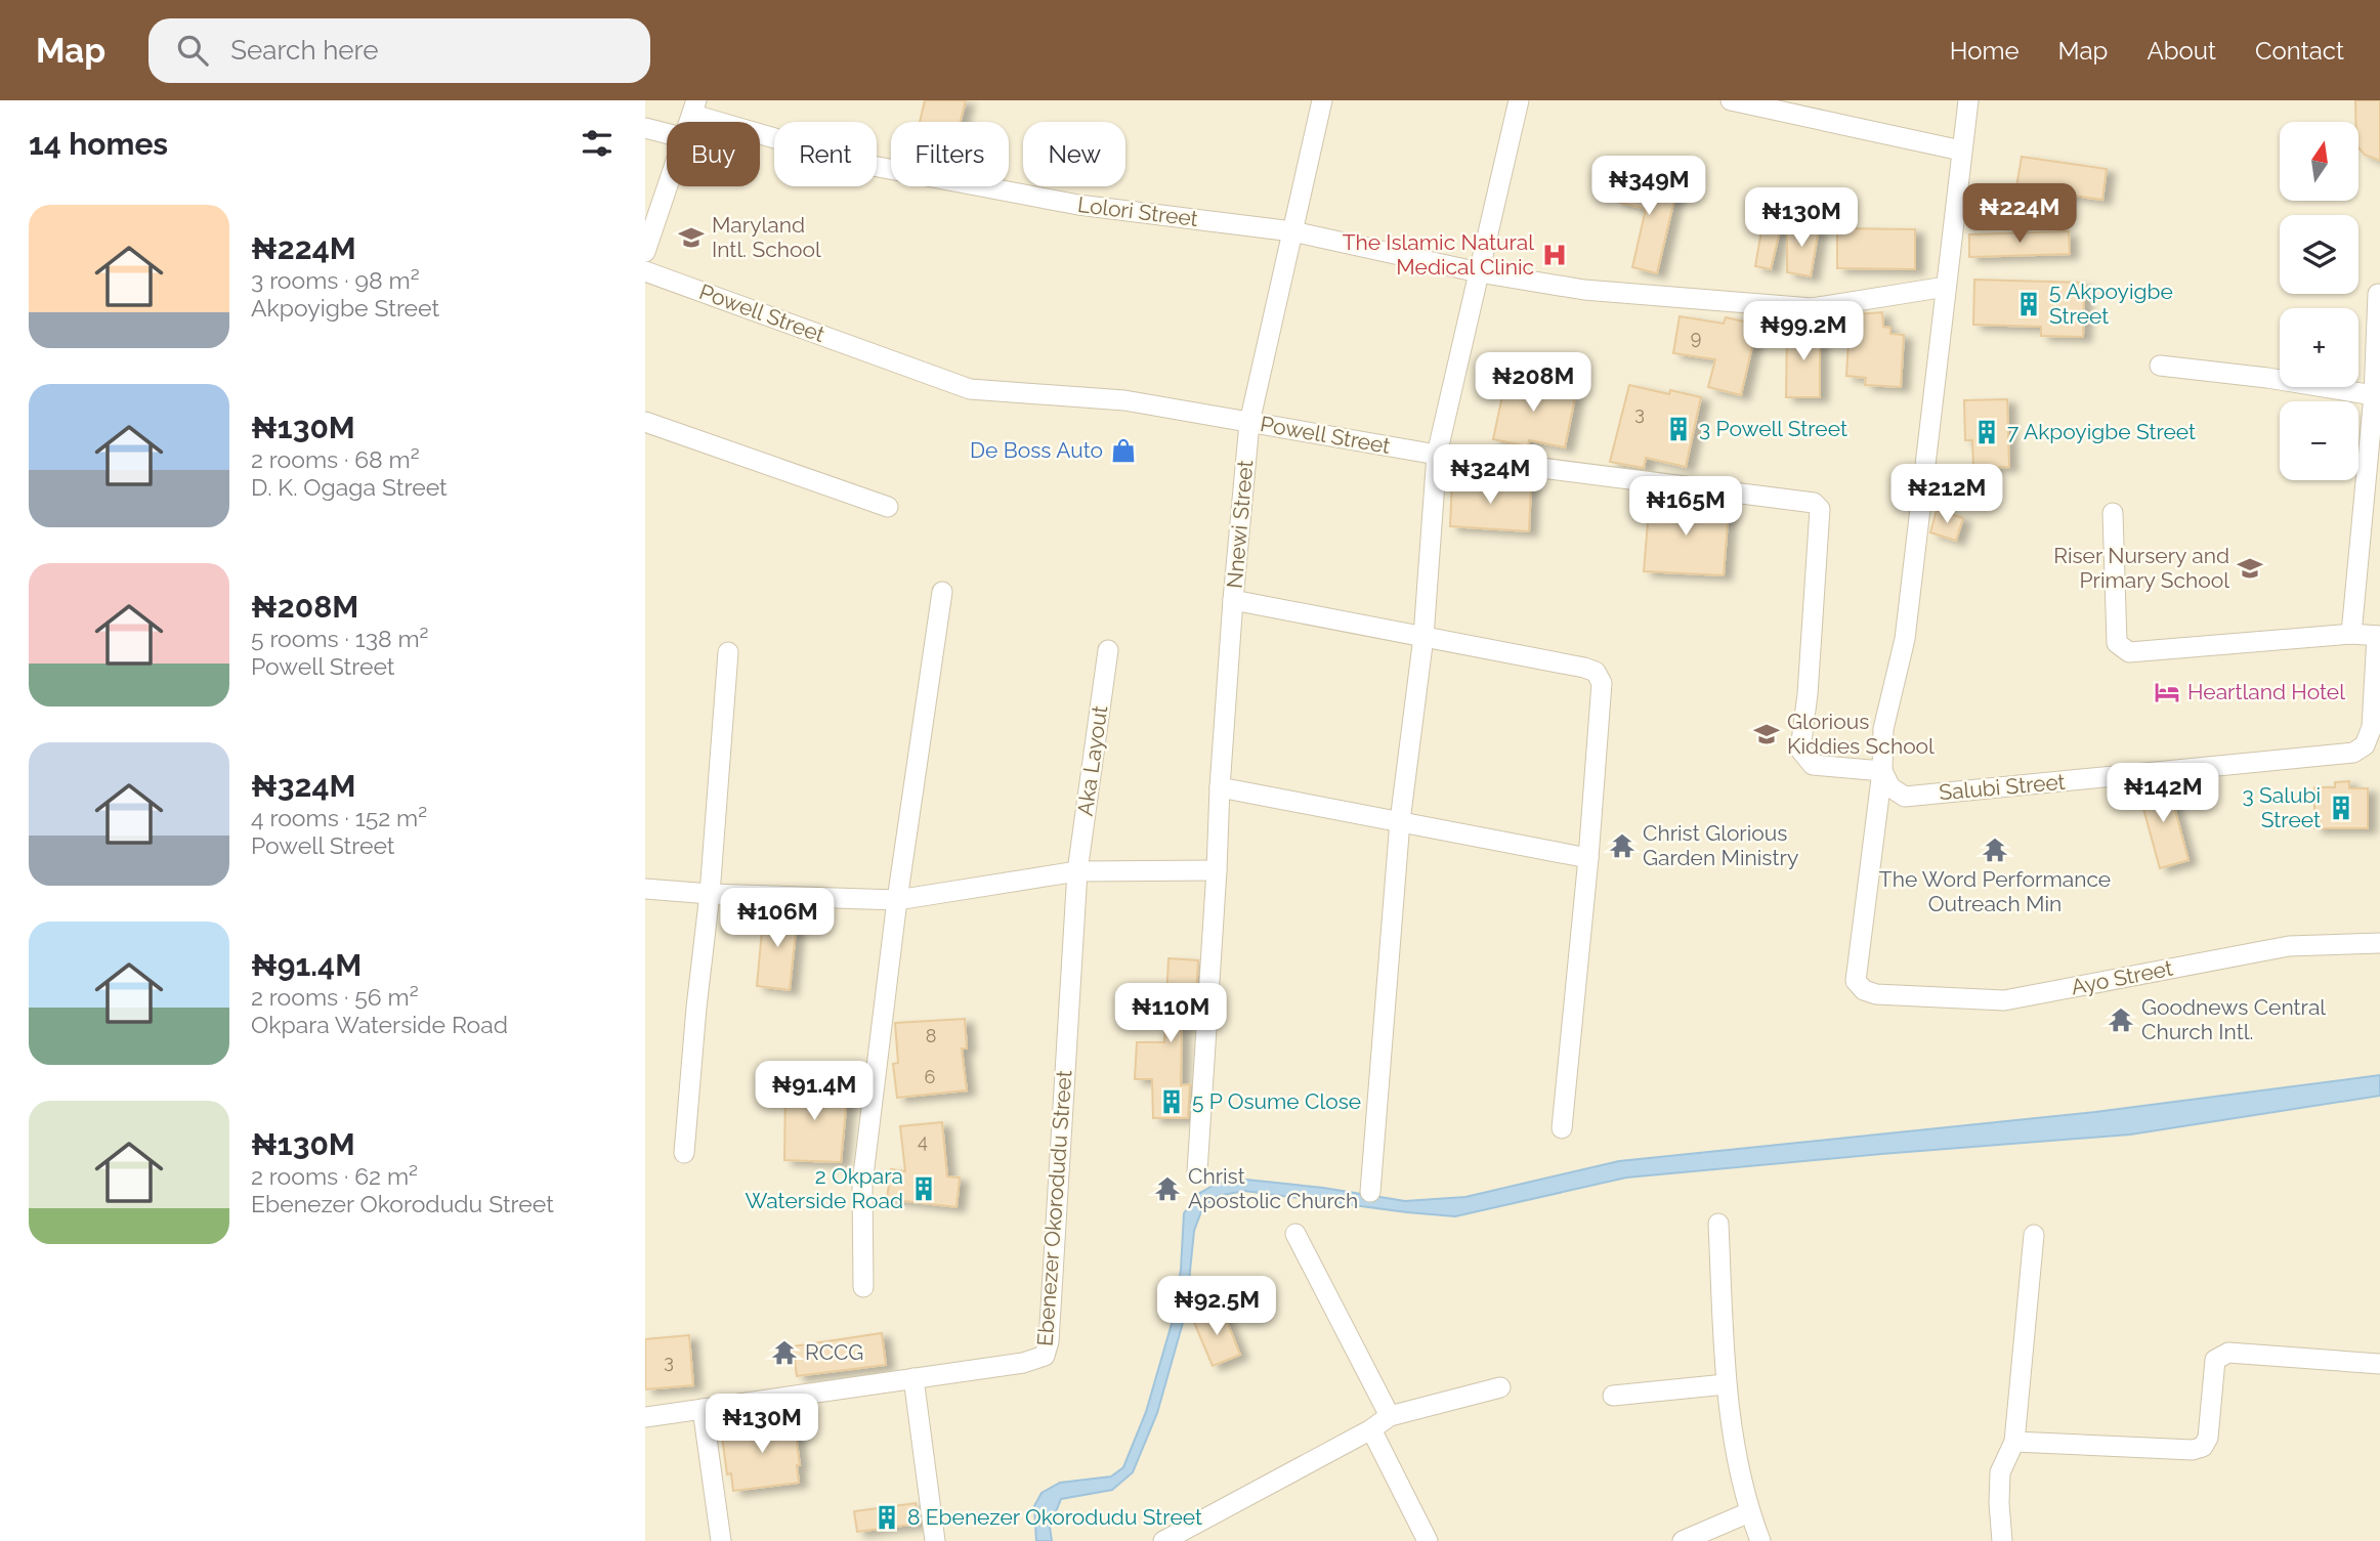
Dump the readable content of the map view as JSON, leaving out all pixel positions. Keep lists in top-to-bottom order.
{
  "streets": {
    "street": [
      "Lolori Street",
      "Powell Street",
      "Nnewi Street",
      "Aka Layout",
      "Salubi Street",
      "Ayo Street",
      "Ebenezer Okorodudu Street"
    ]
  },
  "crossings": [
    ["Lolori Street", "Nnewi Street"],
    ["Powell Street", "Nnewi Street"],
    ["Powell Street", "Salubi Street"],
    ["Powell Street", "Ayo Street"],
    ["Aka Layout", "Ebenezer Okorodudu Street"],
    ["Salubi Street", "Ayo Street"]
  ],
  "places": {
    "school or university": ["Maryland Intl. School", "Riser Nursery and Primary School", "Glorious Kiddies School"],
    "hospital": ["The Islamic Natural Medical Clinic"],
    "building": [
      "5 Akpoyigbe Street",
      "3 Powell Street",
      "7 Akpoyigbe Street",
      "3 Salubi Street",
      "5 P Osume Close",
      "2 Okpara Waterside Road",
      "8 Ebenezer Okorodudu Street"
    ],
    "shop": ["De Boss Auto"],
    "hotel": ["Heartland Hotel"],
    "temple": [
      "Christ Glorious Garden Ministry",
      "The Word Performance Outreach Min",
      "Goodnews Central Church Intl.",
      "Christ Apostolic Church",
      "RCCG"
    ]
  },
  "house_numbers": [
    "9",
    "3",
    "8",
    "6",
    "4",
    "3"
  ],
  "north": "top",
  "page": {
    "header": "Map",
    "search": "Search here",
    "nav": [
      "Home",
      "Map",
      "About",
      "Contact"
    ],
    "heading": "14 homes",
    "map_buttons": ["+", "−"],
    "chip": [
      "Buy",
      "Rent",
      "Filters",
      "New"
    ],
    "price": [
      "₦349M",
      "₦224M",
      "₦130M",
      "₦99.2M",
      "₦208M",
      "₦324M",
      "₦212M",
      "₦165M",
      "₦142M",
      "₦106M",
      "₦110M",
      "₦91.4M",
      "₦92.5M",
      "₦130M"
    ],
    "list": [
      {
        "name": "₦224M",
        "note": "3 rooms · 98 m² · Akpoyigbe Street"
      },
      {
        "name": "₦130M",
        "note": "2 rooms · 68 m² · D. K. Ogaga Street"
      },
      {
        "name": "₦208M",
        "note": "5 rooms · 138 m² · Powell Street"
      },
      {
        "name": "₦324M",
        "note": "4 rooms · 152 m² · Powell Street"
      },
      {
        "name": "₦91.4M",
        "note": "2 rooms · 56 m² · Okpara Waterside Road"
      },
      {
        "name": "₦130M",
        "note": "2 rooms · 62 m² · Ebenezer Okorodudu Street"
      }
    ]
  }
}
